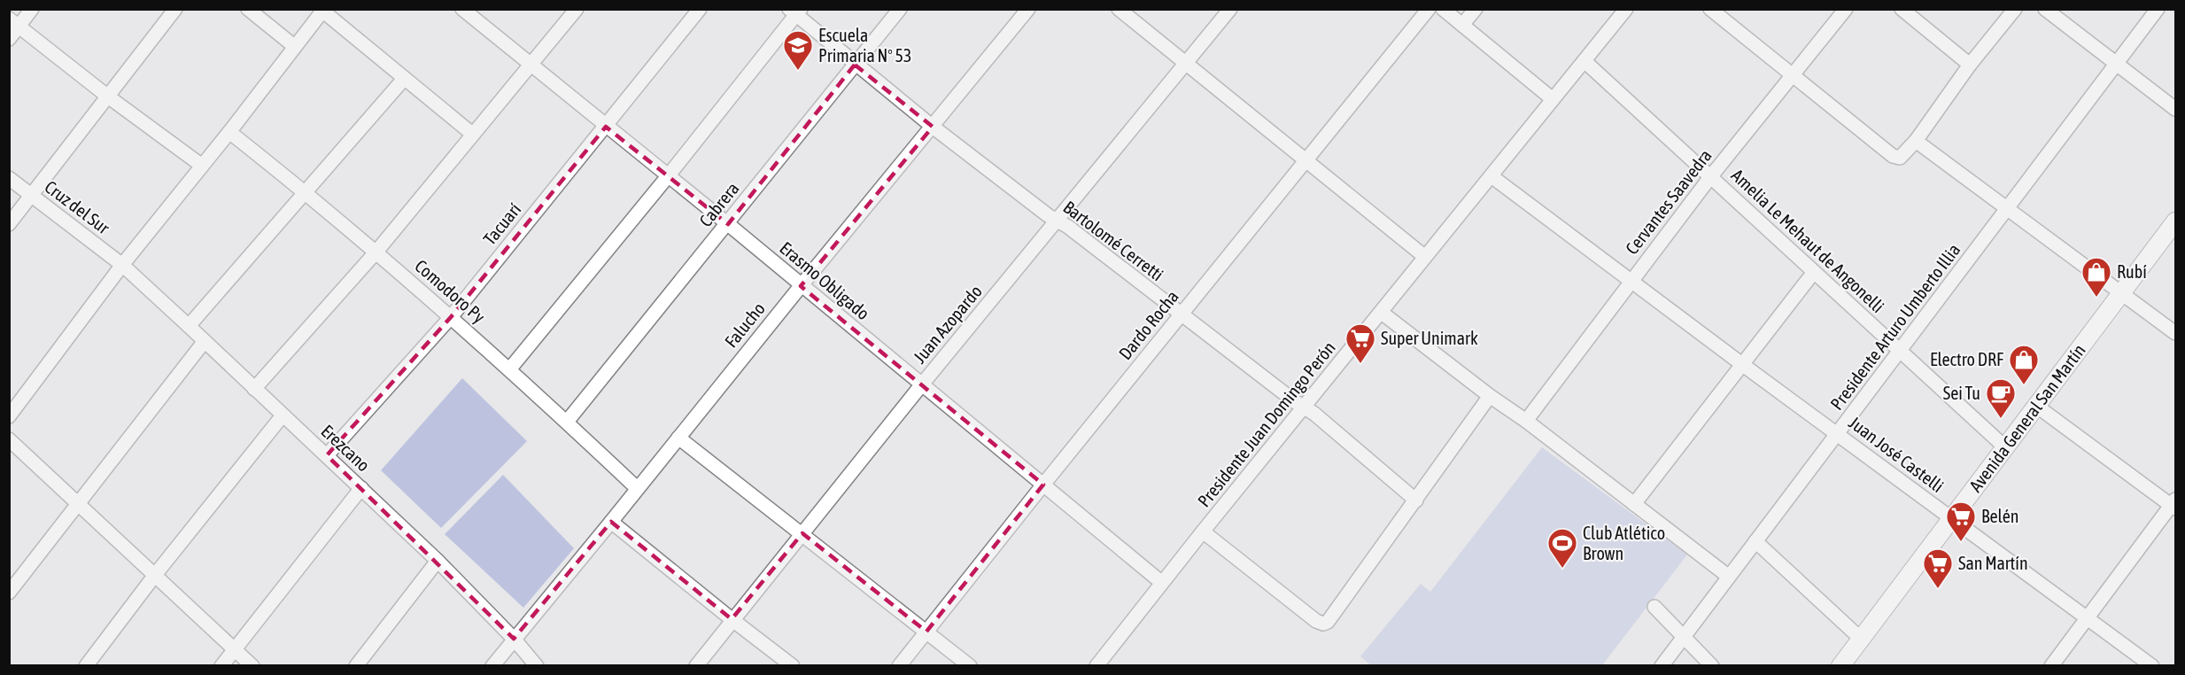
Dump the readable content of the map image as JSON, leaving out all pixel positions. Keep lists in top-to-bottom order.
{
  "streets": {
    "main road": ["Avenida General San Martín"],
    "street": [
      "Cervantes Saavedra",
      "Cabrera",
      "Cruz del Sur",
      "Tacuarí",
      "Bartolomé Cerretti",
      "Amelia Le Mehaut de Angonelli",
      "Erasmo Obligado",
      "Comodoro Py",
      "Juan Azopardo",
      "Falucho",
      "Dardo Rocha",
      "Presidente Arturo Umberto Illia",
      "Presidente Juan Domingo Perón",
      "Erezcano",
      "Juan José Castelli"
    ]
  },
  "crossings": [
    ["Cervantes Saavedra", "Amelia Le Mehaut de Angonelli"],
    ["Cervantes Saavedra", "Juan José Castelli"],
    ["Cabrera", "Bartolomé Cerretti"],
    ["Cabrera", "Erasmo Obligado"],
    ["Cabrera", "Comodoro Py"],
    ["Cruz del Sur", "Erezcano"],
    ["Tacuarí", "Erasmo Obligado"],
    ["Tacuarí", "Comodoro Py"],
    ["Tacuarí", "Erezcano"],
    ["Bartolomé Cerretti", "Juan Azopardo"],
    ["Bartolomé Cerretti", "Falucho"],
    ["Bartolomé Cerretti", "Dardo Rocha"],
    ["Bartolomé Cerretti", "Presidente Juan Domingo Perón"],
    ["Amelia Le Mehaut de Angonelli", "Presidente Arturo Umberto Illia"],
    ["Amelia Le Mehaut de Angonelli", "Avenida General San Martín"],
    ["Amelia Le Mehaut de Angonelli", "Presidente Juan Domingo Perón"],
    ["Erasmo Obligado", "Juan Azopardo"],
    ["Erasmo Obligado", "Falucho"],
    ["Erasmo Obligado", "Dardo Rocha"],
    ["Erasmo Obligado", "Presidente Juan Domingo Perón"],
    ["Comodoro Py", "Falucho"],
    ["Falucho", "Erezcano"],
    ["Presidente Arturo Umberto Illia", "Juan José Castelli"],
    ["Avenida General San Martín", "Juan José Castelli"],
    ["Presidente Juan Domingo Perón", "Juan José Castelli"]
  ],
  "places": {
    "school or university": ["Escuela Primaria Nº 53"],
    "shop": ["Rubí", "Electro DRF"],
    "supermarket": ["Super Unimark", "Belén", "San Martín"],
    "cafe": ["Sei Tu"],
    "sports": ["Club Atlético Brown"]
  }
}
